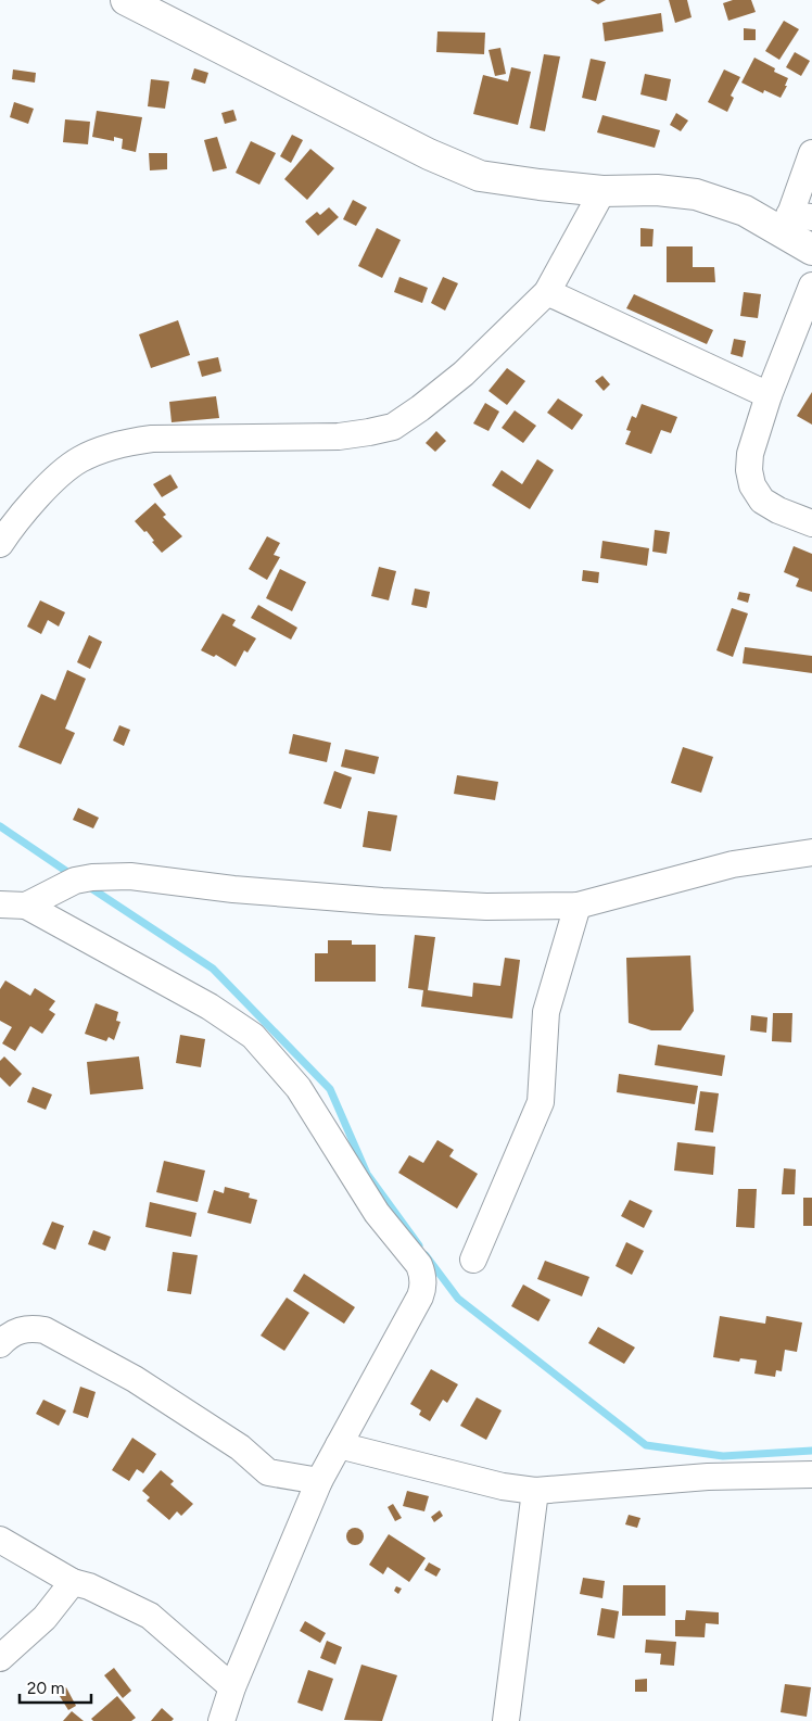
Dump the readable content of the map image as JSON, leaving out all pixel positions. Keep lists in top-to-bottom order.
{
  "scale_bar": "20 m"
}
